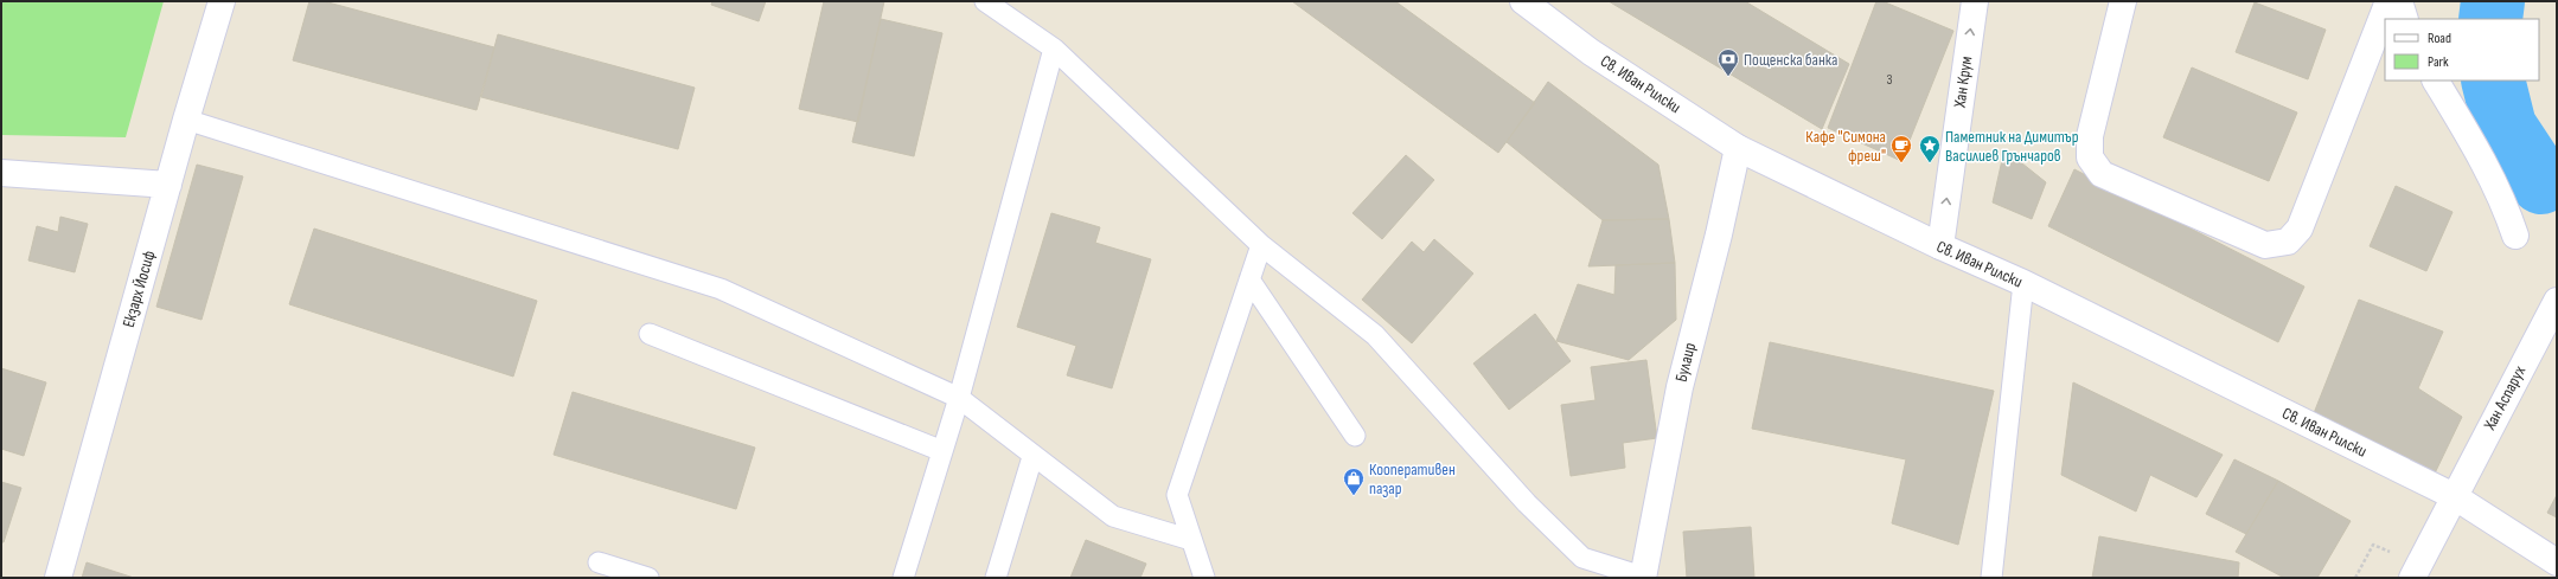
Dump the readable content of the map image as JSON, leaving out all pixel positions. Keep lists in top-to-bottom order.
{
  "streets": {
    "street": [
      "Хан Крум",
      "Св. Иван Рилски",
      "Екзарх Йосиф",
      "Булаир",
      "Хан Аспарух"
    ]
  },
  "crossings": [
    ["Хан Крум", "Св. Иван Рилски"],
    ["Св. Иван Рилски", "Булаир"],
    ["Св. Иван Рилски", "Хан Аспарух"]
  ],
  "one_way": ["Хан Крум"],
  "places": {
    "bank": ["Пощенска банка"],
    "cafe": ["Кафе \"Симона фреш\""],
    "place": ["Паметник на Димитър Василиев Грънчаров"],
    "shop": ["Кооперативен пазар"]
  },
  "house_numbers": ["3"],
  "legend": ["Road", "Park"]
}
